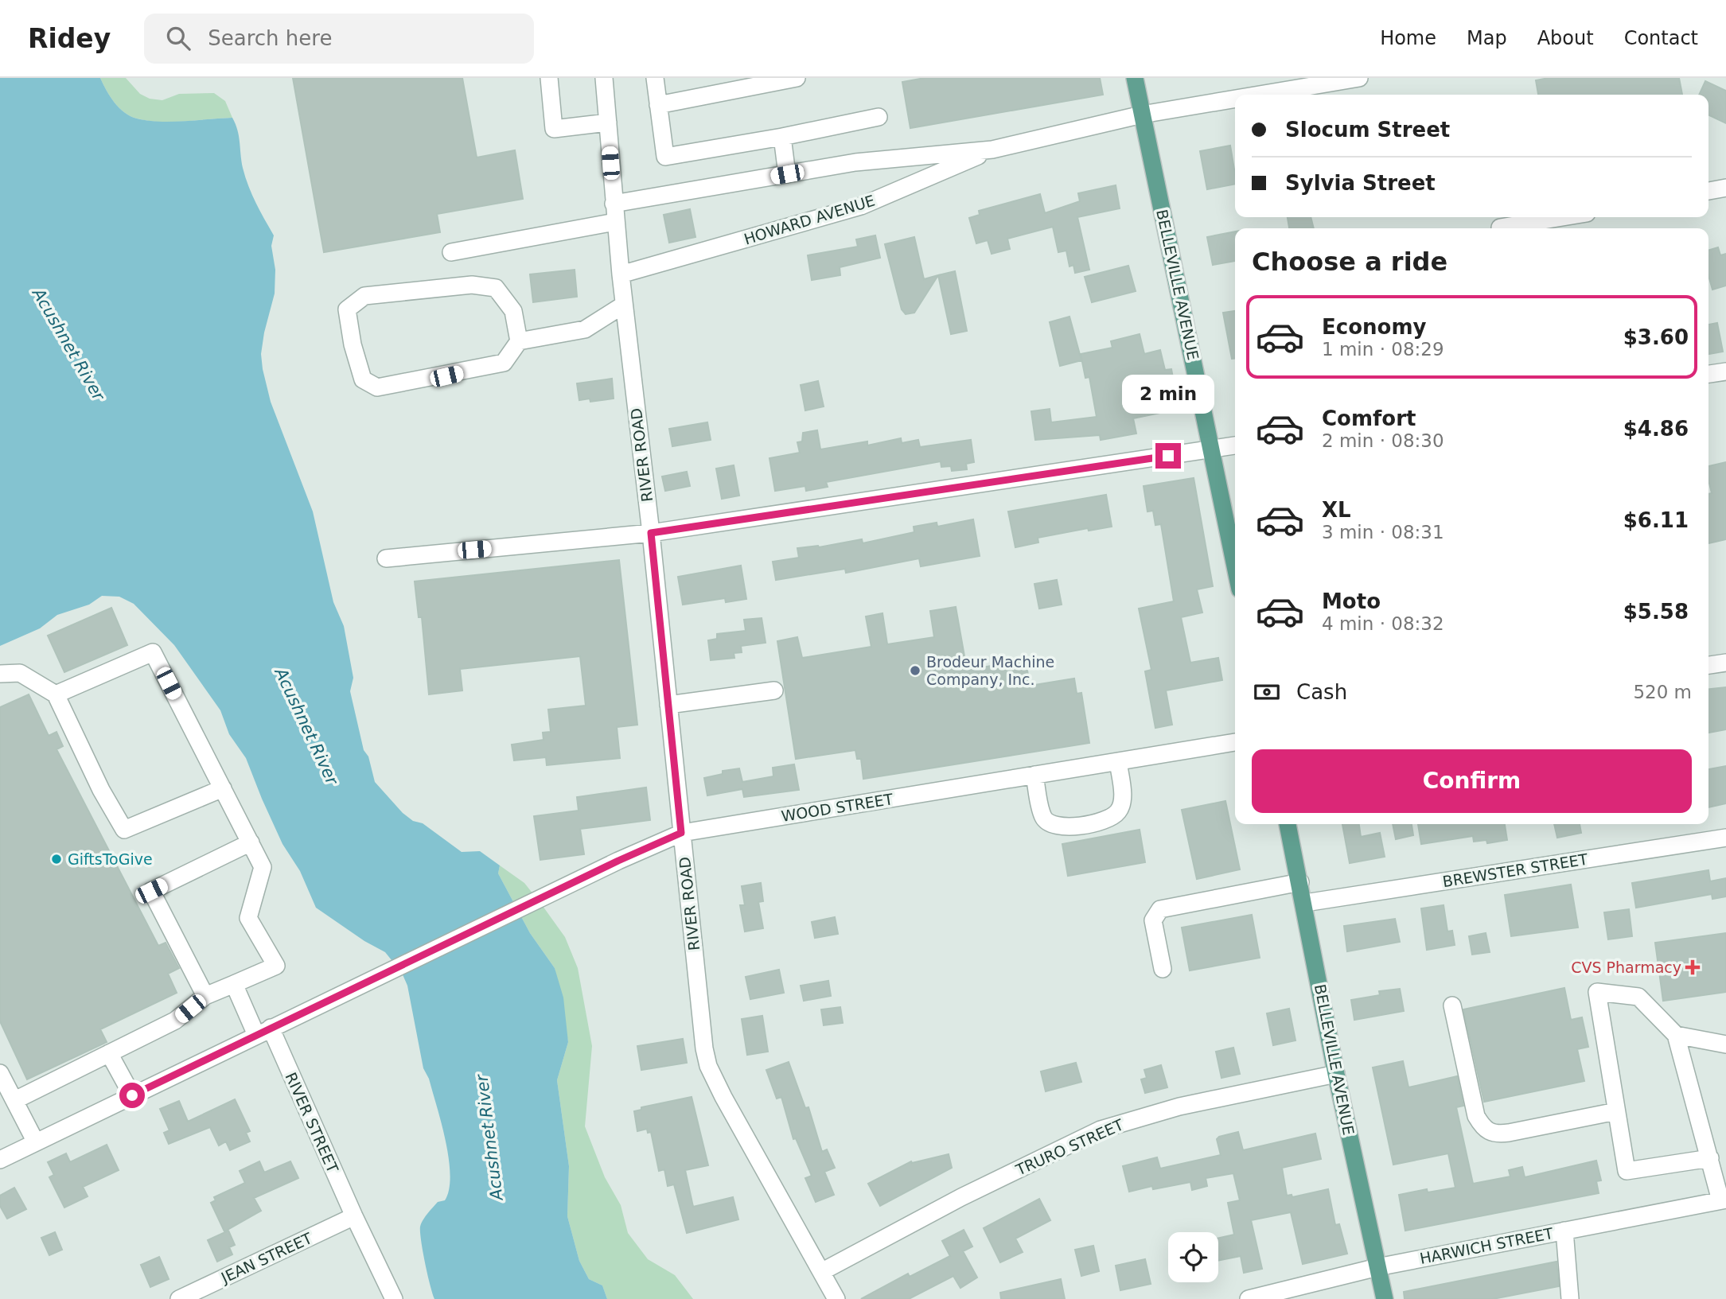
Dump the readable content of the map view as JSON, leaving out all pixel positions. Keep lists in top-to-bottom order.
{
  "streets": {
    "main road": ["BELLEVILLE AVENUE"],
    "street": [
      "HOWARD AVENUE",
      "RIVER ROAD",
      "WOOD STREET",
      "BREWSTER STREET",
      "RIVER STREET",
      "TRURO STREET",
      "HARWICH STREET",
      "JEAN STREET"
    ]
  },
  "crossings": [
    ["HOWARD AVENUE", "BELLEVILLE AVENUE"],
    ["HOWARD AVENUE", "RIVER ROAD"],
    ["BELLEVILLE AVENUE", "BREWSTER STREET"],
    ["BELLEVILLE AVENUE", "TRURO STREET"],
    ["BELLEVILLE AVENUE", "HARWICH STREET"],
    ["RIVER ROAD", "WOOD STREET"],
    ["RIVER ROAD", "TRURO STREET"],
    ["WOOD STREET", "RIVER STREET"],
    ["RIVER STREET", "JEAN STREET"]
  ],
  "water": ["Acushnet River"],
  "places": {
    "other": ["Brodeur Machine Company, Inc.", "GiftsToGive"],
    "health": ["CVS Pharmacy"]
  },
  "page": {
    "header": "Ridey",
    "search": "Search here",
    "nav": [
      "Home",
      "Map",
      "About",
      "Contact"
    ],
    "banner": ["Slocum Street", "Sylvia Street"],
    "heading": "Choose a ride",
    "list": [
      {
        "name": "Economy",
        "note": "1 min · 08:29",
        "value": "$3.60"
      },
      {
        "name": "Comfort",
        "note": "2 min · 08:30",
        "value": "$4.86"
      },
      {
        "name": "XL",
        "note": "3 min · 08:31",
        "value": "$6.11"
      },
      {
        "name": "Moto",
        "note": "4 min · 08:32",
        "value": "$5.58"
      }
    ],
    "bubble": "2 min",
    "pay": ["Cash", "520 m"],
    "buttons": "Confirm"
  }
}
